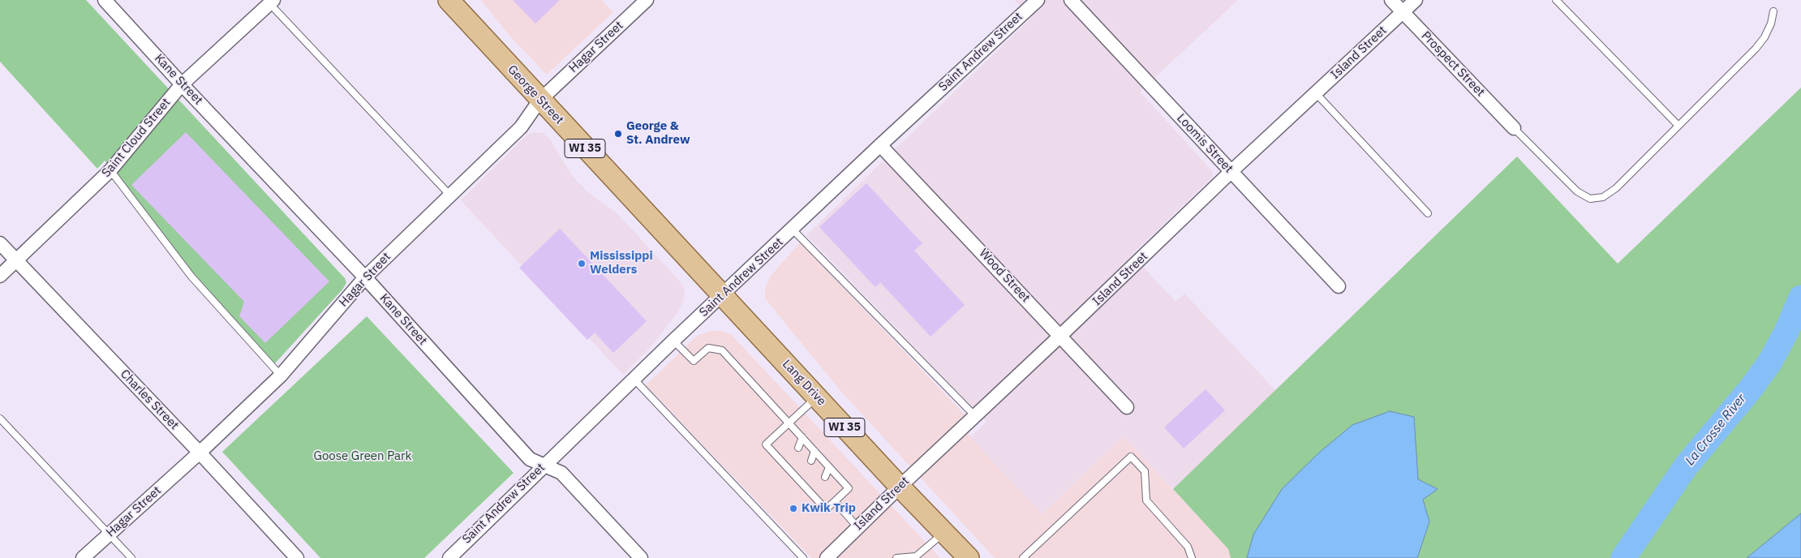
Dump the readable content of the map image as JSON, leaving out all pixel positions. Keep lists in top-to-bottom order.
{
  "streets": {
    "main road": ["George Street", "WI 35", "Lang Drive"],
    "street": [
      "Hagar Street",
      "Saint Andrew Street",
      "Island Street",
      "Prospect Street",
      "Kane Street",
      "Saint Cloud Street",
      "Loomis Street",
      "Wood Street",
      "Charles Street"
    ]
  },
  "crossings": [
    ["Hagar Street", "Kane Street"],
    ["Hagar Street", "George Street"],
    ["Hagar Street", "Charles Street"],
    ["Saint Andrew Street", "Kane Street"],
    ["Saint Andrew Street", "George Street"],
    ["Saint Andrew Street", "Wood Street"],
    ["Saint Andrew Street", "Lang Drive"],
    ["Island Street", "Prospect Street"],
    ["Island Street", "Loomis Street"],
    ["Island Street", "Wood Street"],
    ["Island Street", "Lang Drive"],
    ["Kane Street", "Saint Cloud Street"],
    ["George Street", "Lang Drive"],
    ["Saint Cloud Street", "Charles Street"]
  ],
  "water": ["La Crosse River"],
  "parks": ["Goose Green Park"],
  "places": ["George & St. Andrew", "Mississippi Welders", "Kwik Trip"]
}
